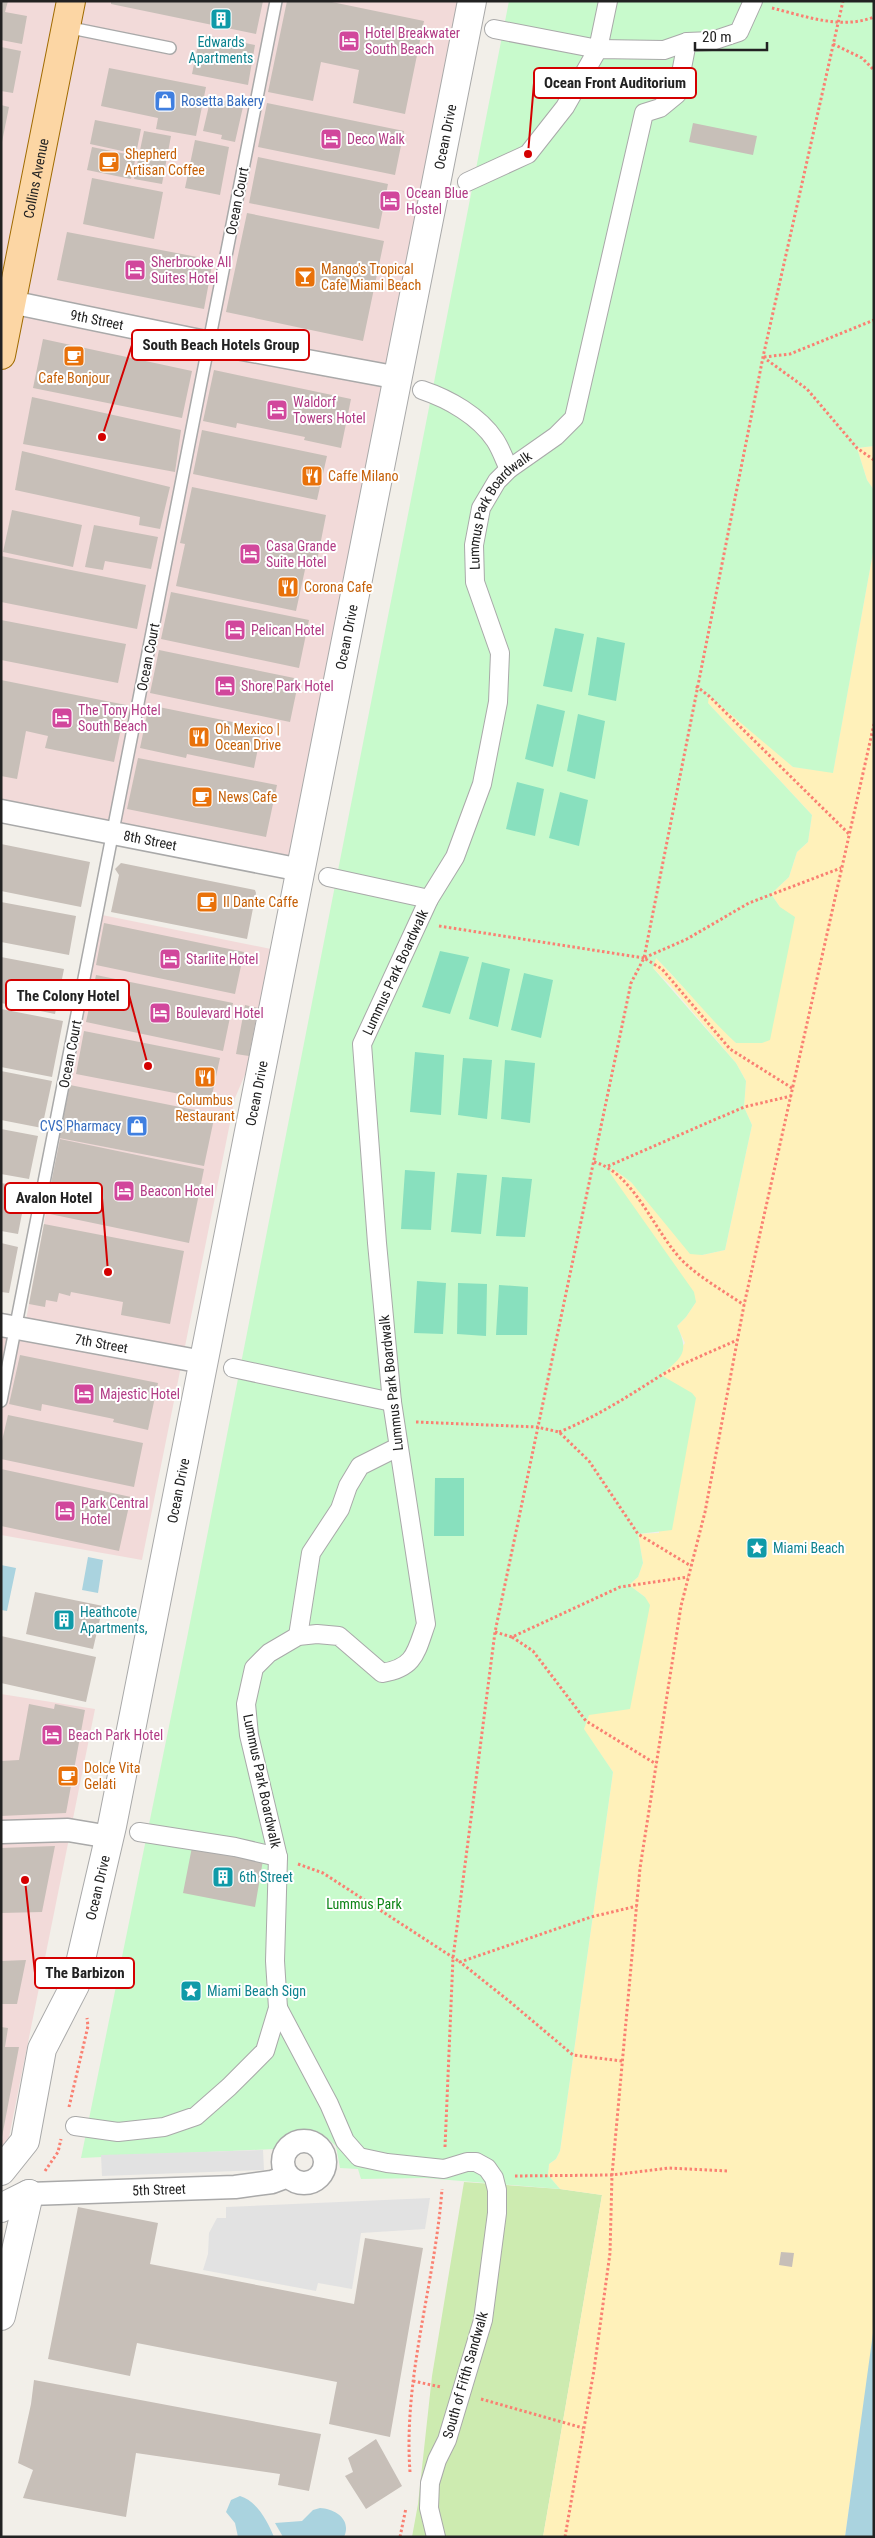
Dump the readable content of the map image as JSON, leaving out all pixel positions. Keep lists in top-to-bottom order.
{
  "streets": {
    "main road": ["Collins Avenue"],
    "street": [
      "Ocean Drive",
      "9th Street",
      "Lummus Park Boardwalk",
      "8th Street",
      "7th Street",
      "5th Street",
      "South of Fifth Sandwalk"
    ],
    "lane": ["Ocean Court"]
  },
  "crossings": [
    ["Ocean Drive", "9th Street"],
    ["Ocean Drive", "8th Street"],
    ["Ocean Drive", "7th Street"],
    ["Collins Avenue", "9th Street"],
    ["Ocean Court", "9th Street"],
    ["Ocean Court", "8th Street"],
    ["Ocean Court", "7th Street"]
  ],
  "parks": ["Lummus Park"],
  "places": {
    "building": ["Edwards Apartments", "Heathcote Apartments,", "6th Street"],
    "hotel": [
      "Hotel Breakwater South Beach",
      "Deco Walk",
      "Ocean Blue Hostel",
      "Sherbrooke All Suites Hotel",
      "Waldorf Towers Hotel",
      "Casa Grande Suite Hotel",
      "Pelican Hotel",
      "Shore Park Hotel",
      "The Tony Hotel South Beach",
      "Starlite Hotel",
      "Boulevard Hotel",
      "Beacon Hotel",
      "Majestic Hotel",
      "Park Central Hotel",
      "Beach Park Hotel"
    ],
    "shop": ["Rosetta Bakery", "CVS Pharmacy"],
    "other": [
      "Ocean Front Auditorium",
      "South Beach Hotels Group",
      "The Colony Hotel",
      "Avalon Hotel",
      "The Barbizon"
    ],
    "cafe": [
      "Shepherd Artisan Coffee",
      "Cafe Bonjour",
      "News Cafe",
      "Il Dante Caffe",
      "Dolce Vita Gelati"
    ],
    "bar": ["Mango's Tropical Cafe Miami Beach"],
    "restaurant": [
      "Caffe Milano",
      "Corona Cafe",
      "Oh Mexico | Ocean Drive",
      "Columbus Restaurant"
    ],
    "place": ["Miami Beach", "Miami Beach Sign"]
  },
  "scale_bar": "20 m"
}
